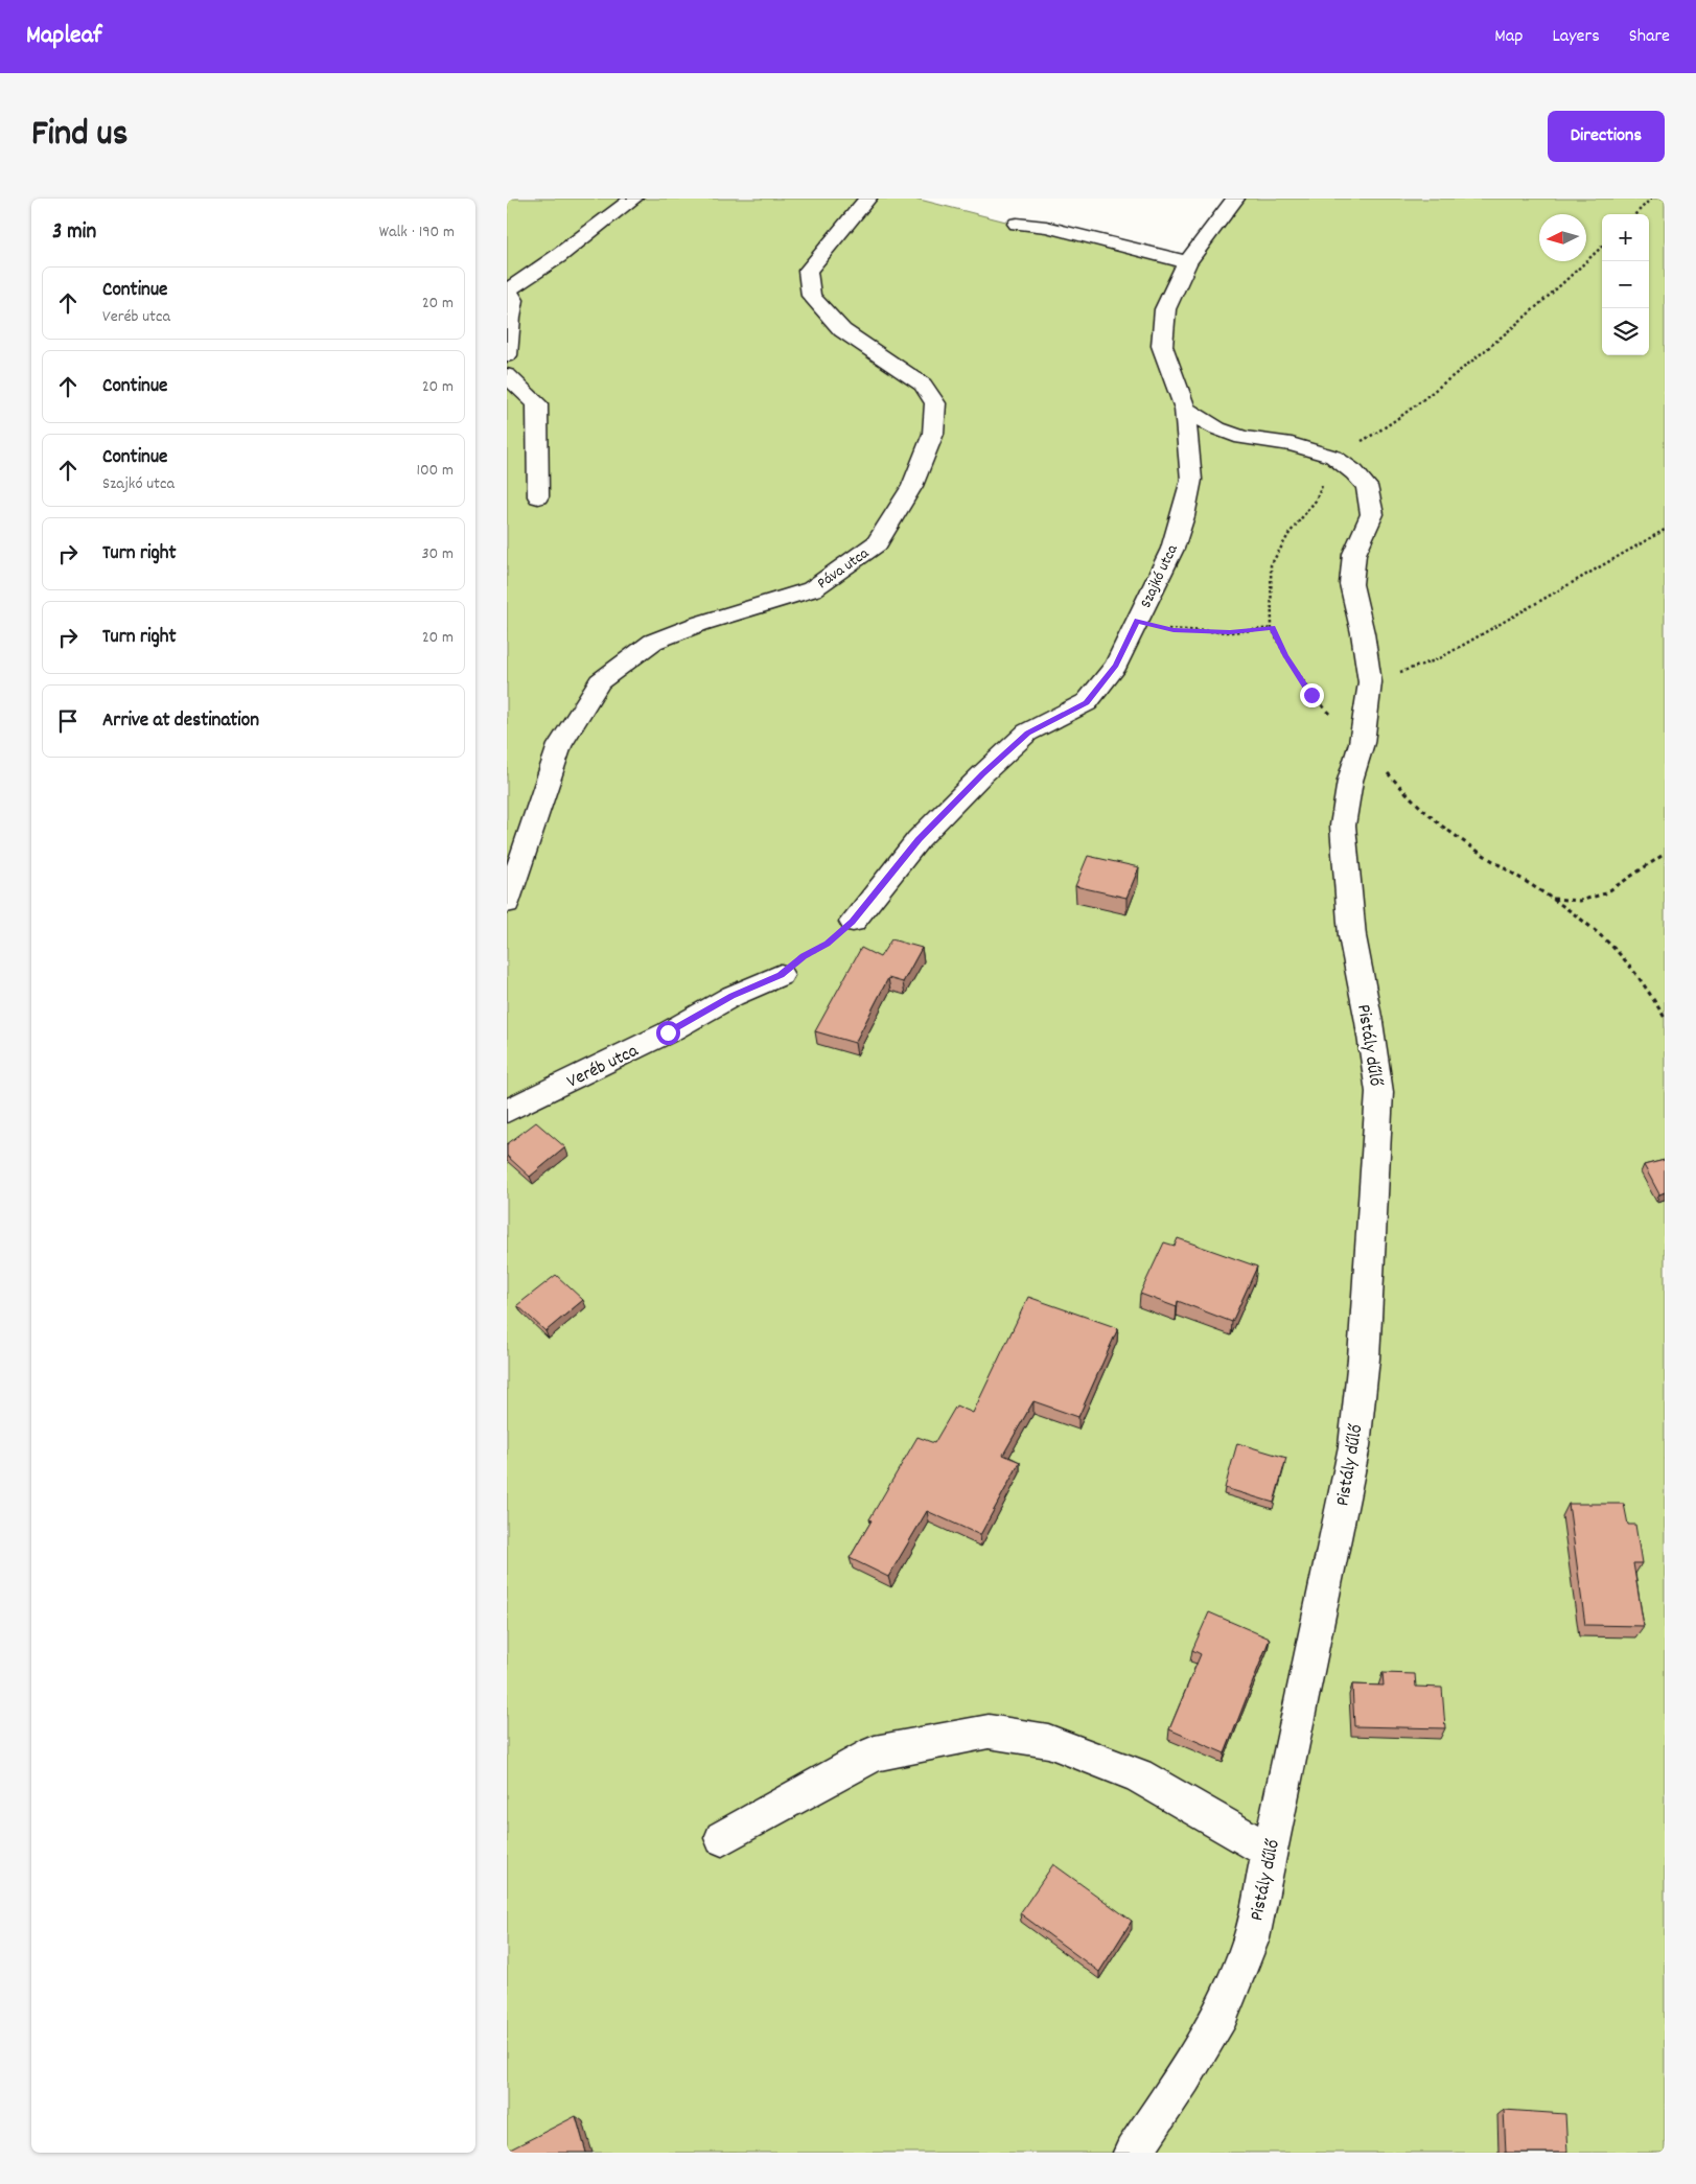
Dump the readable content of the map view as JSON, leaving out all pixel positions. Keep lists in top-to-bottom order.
{
  "streets": {
    "street": [
      "Páva utca",
      "Szajkó utca",
      "Pistály dűlő",
      "Veréb utca"
    ]
  },
  "crossings": [
    ["Szajkó utca", "Pistály dűlő"]
  ],
  "north": "left",
  "page": {
    "header": "Mapleaf",
    "nav": ["Map", "Layers", "Share"],
    "title": "Find us",
    "buttons": "Directions",
    "heading": ["3 min", "Walk · 190 m"],
    "map_buttons": ["+", "−"],
    "list": [
      ["Continue", "Veréb utca", "20 m"],
      ["Continue", "20 m"],
      ["Continue", "Szajkó utca", "100 m"],
      ["Turn right", "30 m"],
      ["Turn right", "20 m"],
      "Arrive at destination"
    ]
  }
}
